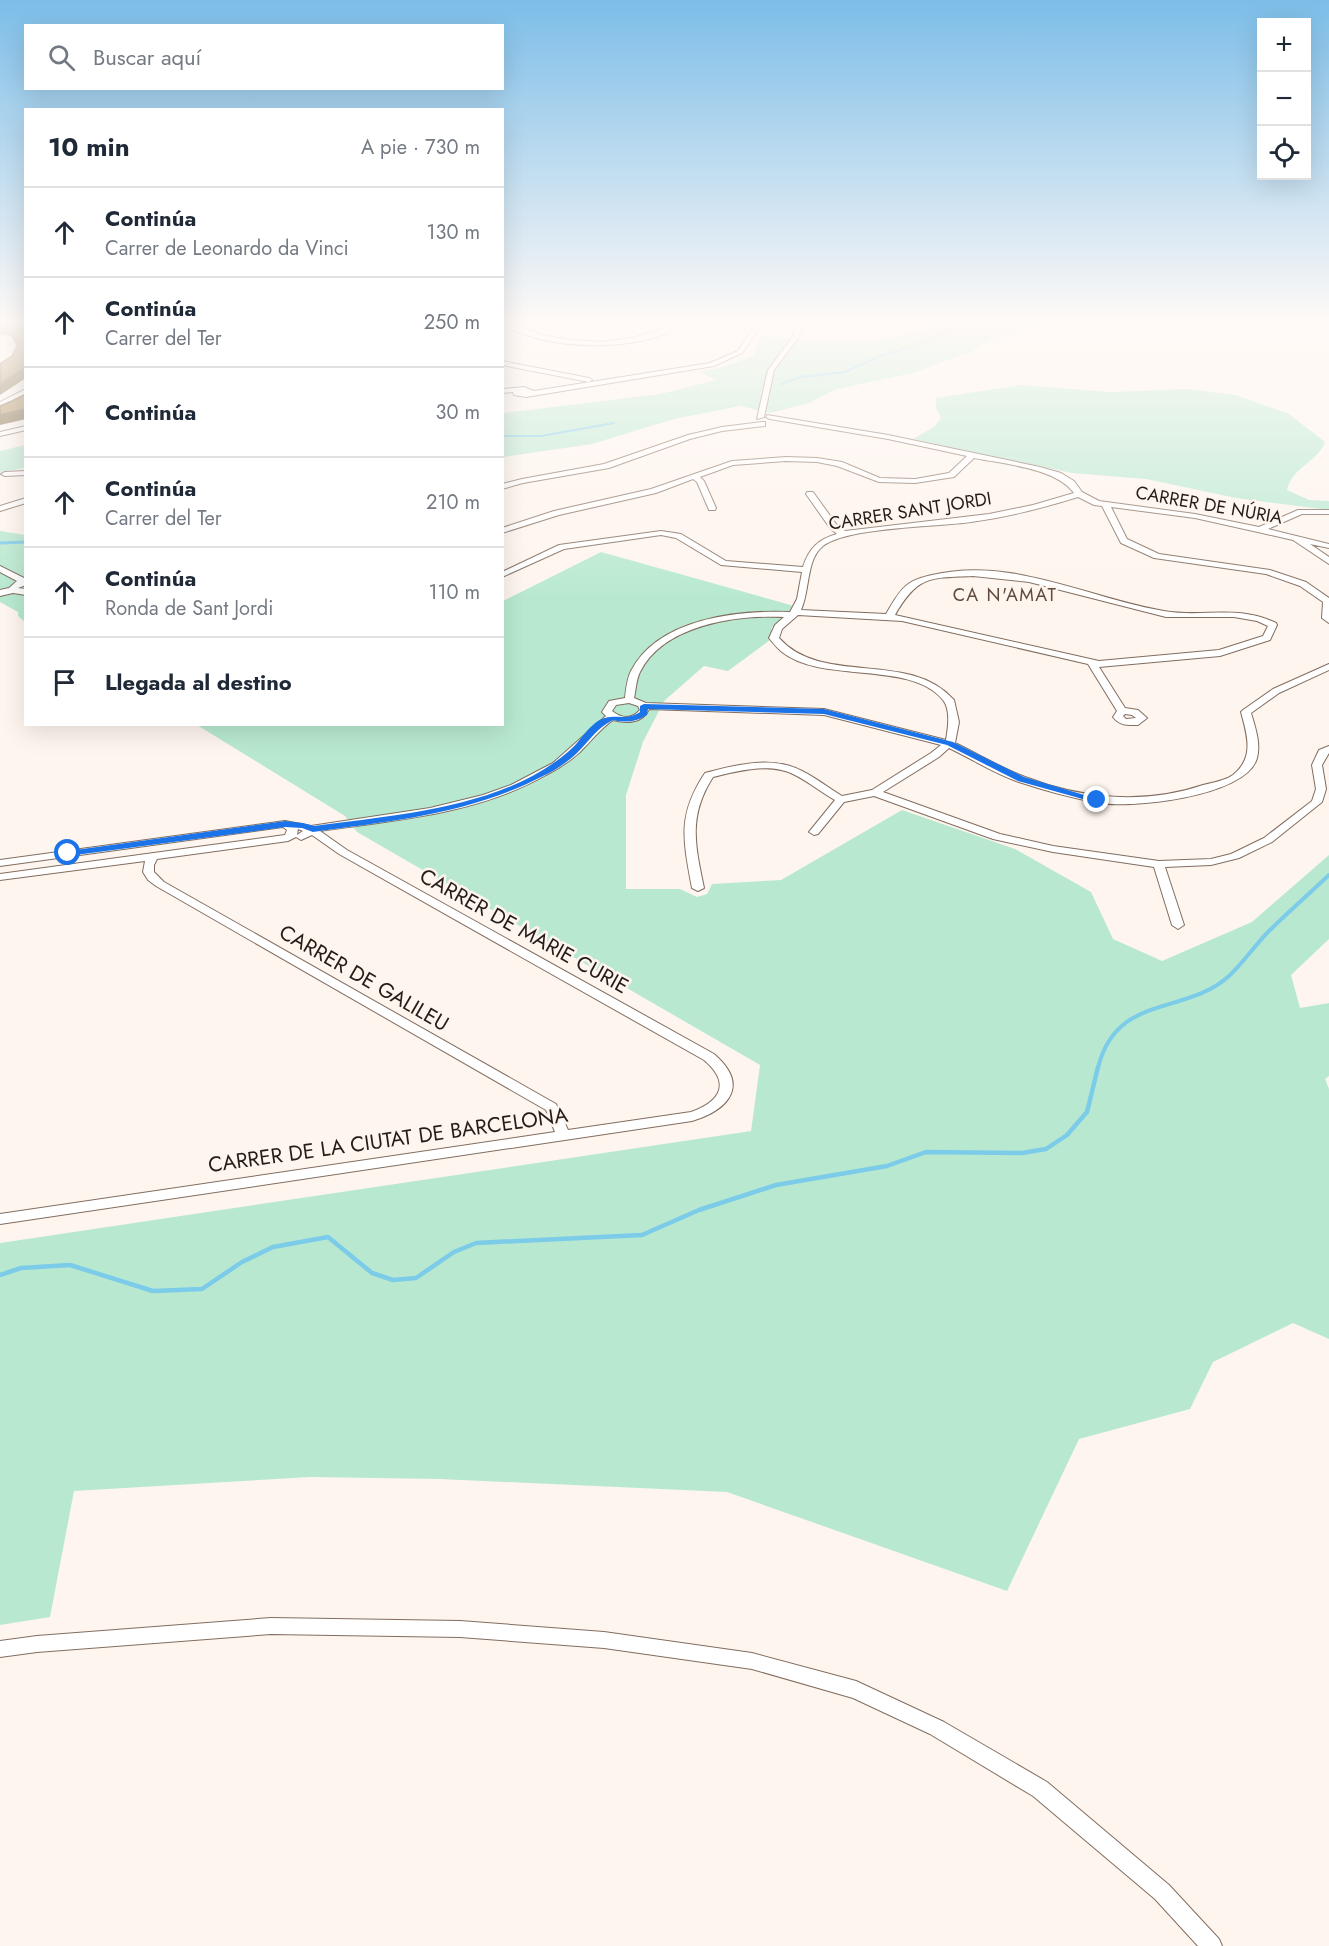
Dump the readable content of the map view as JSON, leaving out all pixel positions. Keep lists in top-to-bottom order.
{
  "streets": {
    "street": [
      "CARRER DE NÚRIA",
      "CARRER SANT JORDI",
      "CARRER DE MARIE CURIE",
      "CARRER DE GALILEU",
      "CARRER DE LA CIUTAT DE BARCELONA"
    ]
  },
  "crossings": [
    ["CARRER DE NÚRIA", "CARRER SANT JORDI"],
    ["CARRER DE MARIE CURIE", "CARRER DE GALILEU"],
    ["CARRER DE MARIE CURIE", "CARRER DE LA CIUTAT DE BARCELONA"],
    ["CARRER DE GALILEU", "CARRER DE LA CIUTAT DE BARCELONA"]
  ],
  "districts": ["CA N'AMAT"],
  "page": {
    "map_buttons": ["+", "−"],
    "search": "Buscar aquí",
    "heading": ["10 min", "A pie · 730 m"],
    "list": [
      ["Continúa", "Carrer de Leonardo da Vinci", "130 m"],
      ["Continúa", "Carrer del Ter", "250 m"],
      ["Continúa", "30 m"],
      ["Continúa", "Carrer del Ter", "210 m"],
      ["Continúa", "Ronda de Sant Jordi", "110 m"],
      "Llegada al destino"
    ]
  }
}
